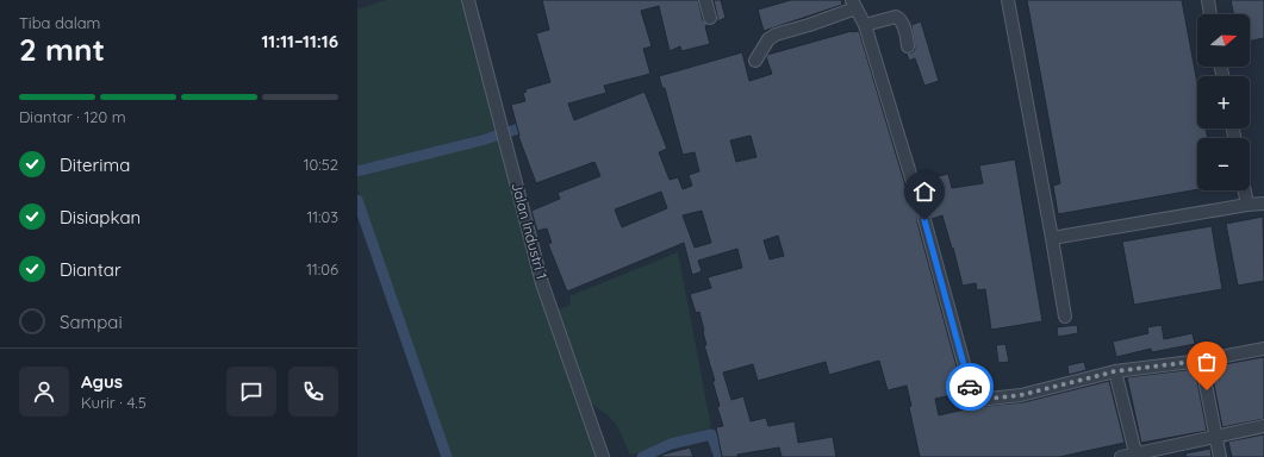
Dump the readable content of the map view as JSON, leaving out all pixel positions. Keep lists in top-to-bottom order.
{
  "streets": {
    "street": ["Jalan Industri 1"]
  },
  "north": "right",
  "page": {
    "heading": ["2 mnt", "Tiba dalam", "11:11–11:16"],
    "panel": ["Agus", "Kurir · 4.5"],
    "map_buttons": ["+", "−"],
    "bar": "Diantar · 120 m",
    "list": [
      ["Diterima", "10:52"],
      ["Disiapkan", "11:03"],
      ["Diantar", "11:06"],
      "Sampai"
    ]
  }
}
